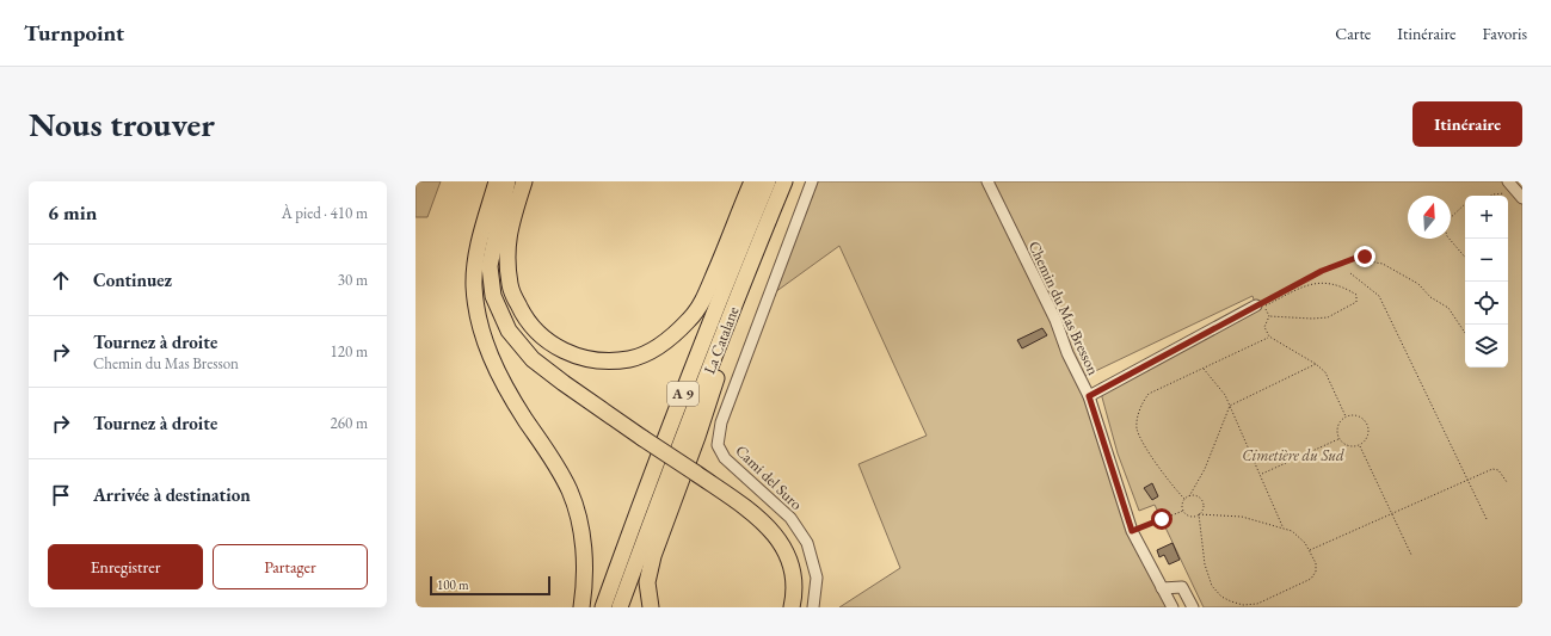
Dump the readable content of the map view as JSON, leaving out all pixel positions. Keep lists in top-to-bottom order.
{
  "streets": {
    "highway": ["La Catalane", "A 9"],
    "street": ["Chemin du Mas Bresson", "Cami del Suro"]
  },
  "parks": ["Cimetière du Sud"],
  "scale_bar": "100 m",
  "north": "top",
  "page": {
    "header": "Turnpoint",
    "nav": ["Carte", "Itinéraire", "Favoris"],
    "buttons": [
      "Itinéraire",
      ["Enregistrer", "Partager"]
    ],
    "title": "Nous trouver",
    "heading": ["6 min", "À pied · 410 m"],
    "map_buttons": ["+", "−"],
    "list": [
      ["Continuez", "30 m"],
      ["Tournez à droite", "Chemin du Mas Bresson", "120 m"],
      ["Tournez à droite", "260 m"],
      "Arrivée à destination"
    ],
    "scale": "100 m"
  }
}
